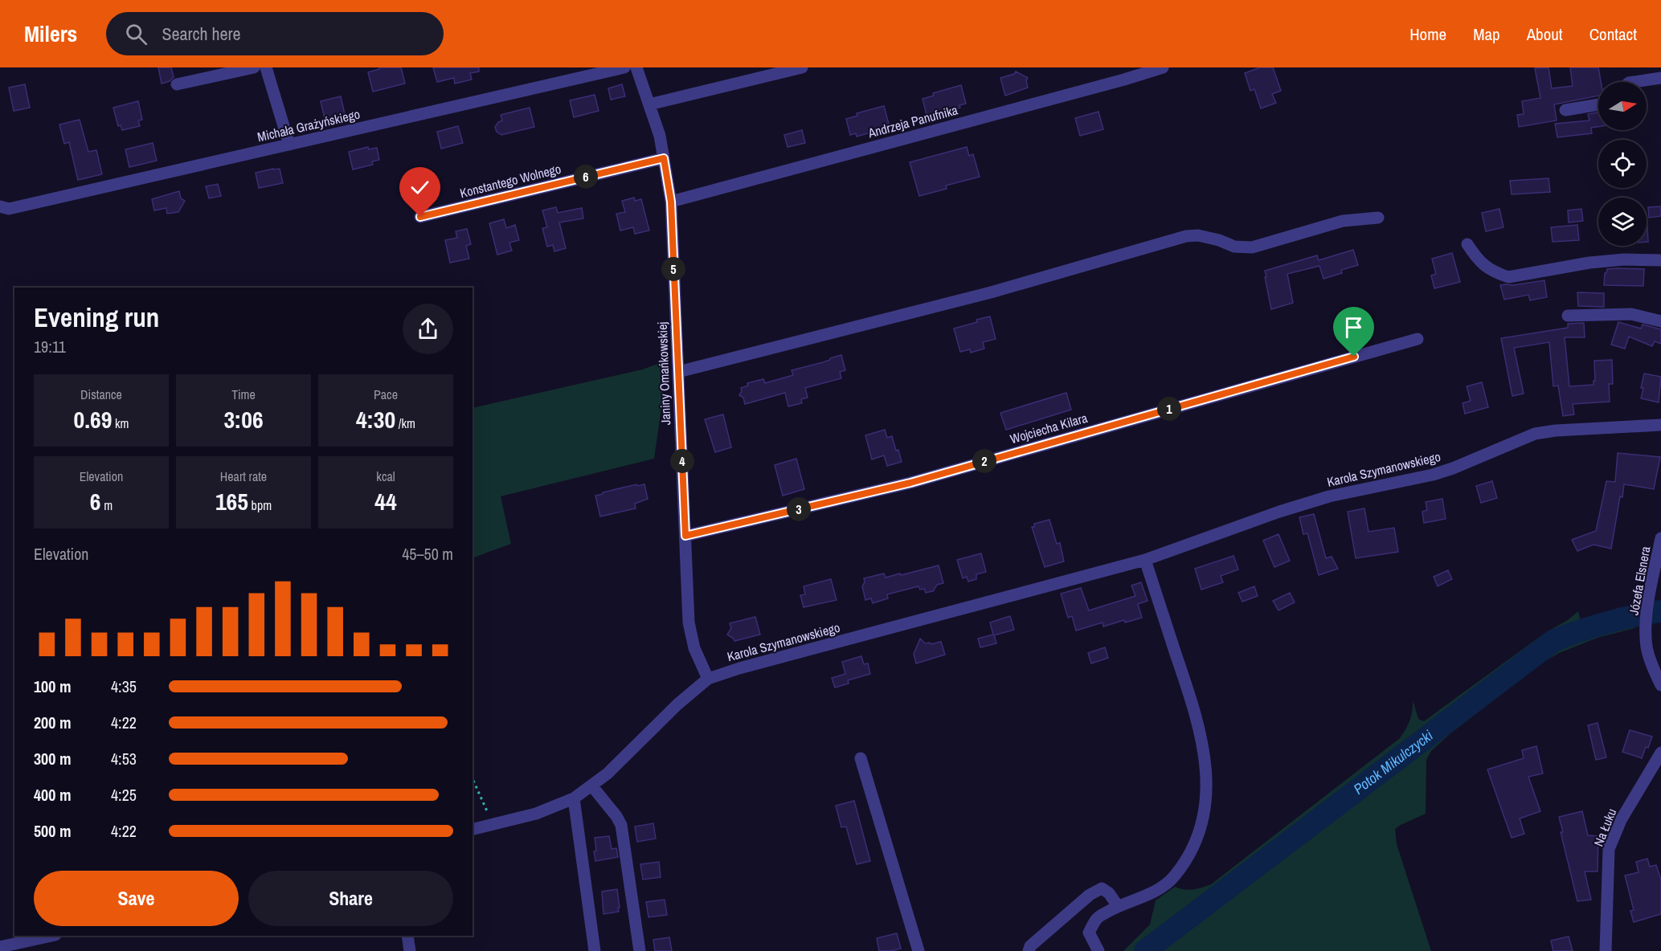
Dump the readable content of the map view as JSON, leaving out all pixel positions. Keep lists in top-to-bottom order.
{
  "streets": {
    "street": [
      "Andrzeja Panufnika",
      "Michała Grażyńskiego",
      "Konstantego Wolnego",
      "Janiny Omańkowskiej",
      "Wojciecha Kilara",
      "Karola Szymanowskiego",
      "Józefa Elsnera",
      "Na Łuku"
    ]
  },
  "crossings": [
    ["Andrzeja Panufnika", "Janiny Omańkowskiej"],
    ["Konstantego Wolnego", "Janiny Omańkowskiej"],
    ["Janiny Omańkowskiej", "Wojciecha Kilara"],
    ["Janiny Omańkowskiej", "Karola Szymanowskiego"]
  ],
  "water": ["Potok Mikulczycki"],
  "north": "right",
  "page": {
    "header": "Milers",
    "search": "Search here",
    "nav": [
      "Home",
      "Map",
      "About",
      "Contact"
    ],
    "pins": [
      "6",
      "5",
      "1",
      "2",
      "4",
      "3"
    ],
    "heading": ["Evening run", "19:11"],
    "stats": [
      ["Distance", "0.69 km"],
      ["Time", "3:06"],
      ["Pace", "4:30 /km"],
      ["Elevation", "6 m"],
      ["Heart rate", "165 bpm"],
      ["kcal", "44"]
    ],
    "chart": ["Elevation", "45–50 m"],
    "list": [
      {
        "name": "100 m",
        "note": "4:35"
      },
      {
        "name": "200 m",
        "note": "4:22"
      },
      {
        "name": "300 m",
        "note": "4:53"
      },
      {
        "name": "400 m",
        "note": "4:25"
      },
      {
        "name": "500 m",
        "note": "4:22"
      }
    ],
    "buttons": ["Save", "Share"]
  }
}
